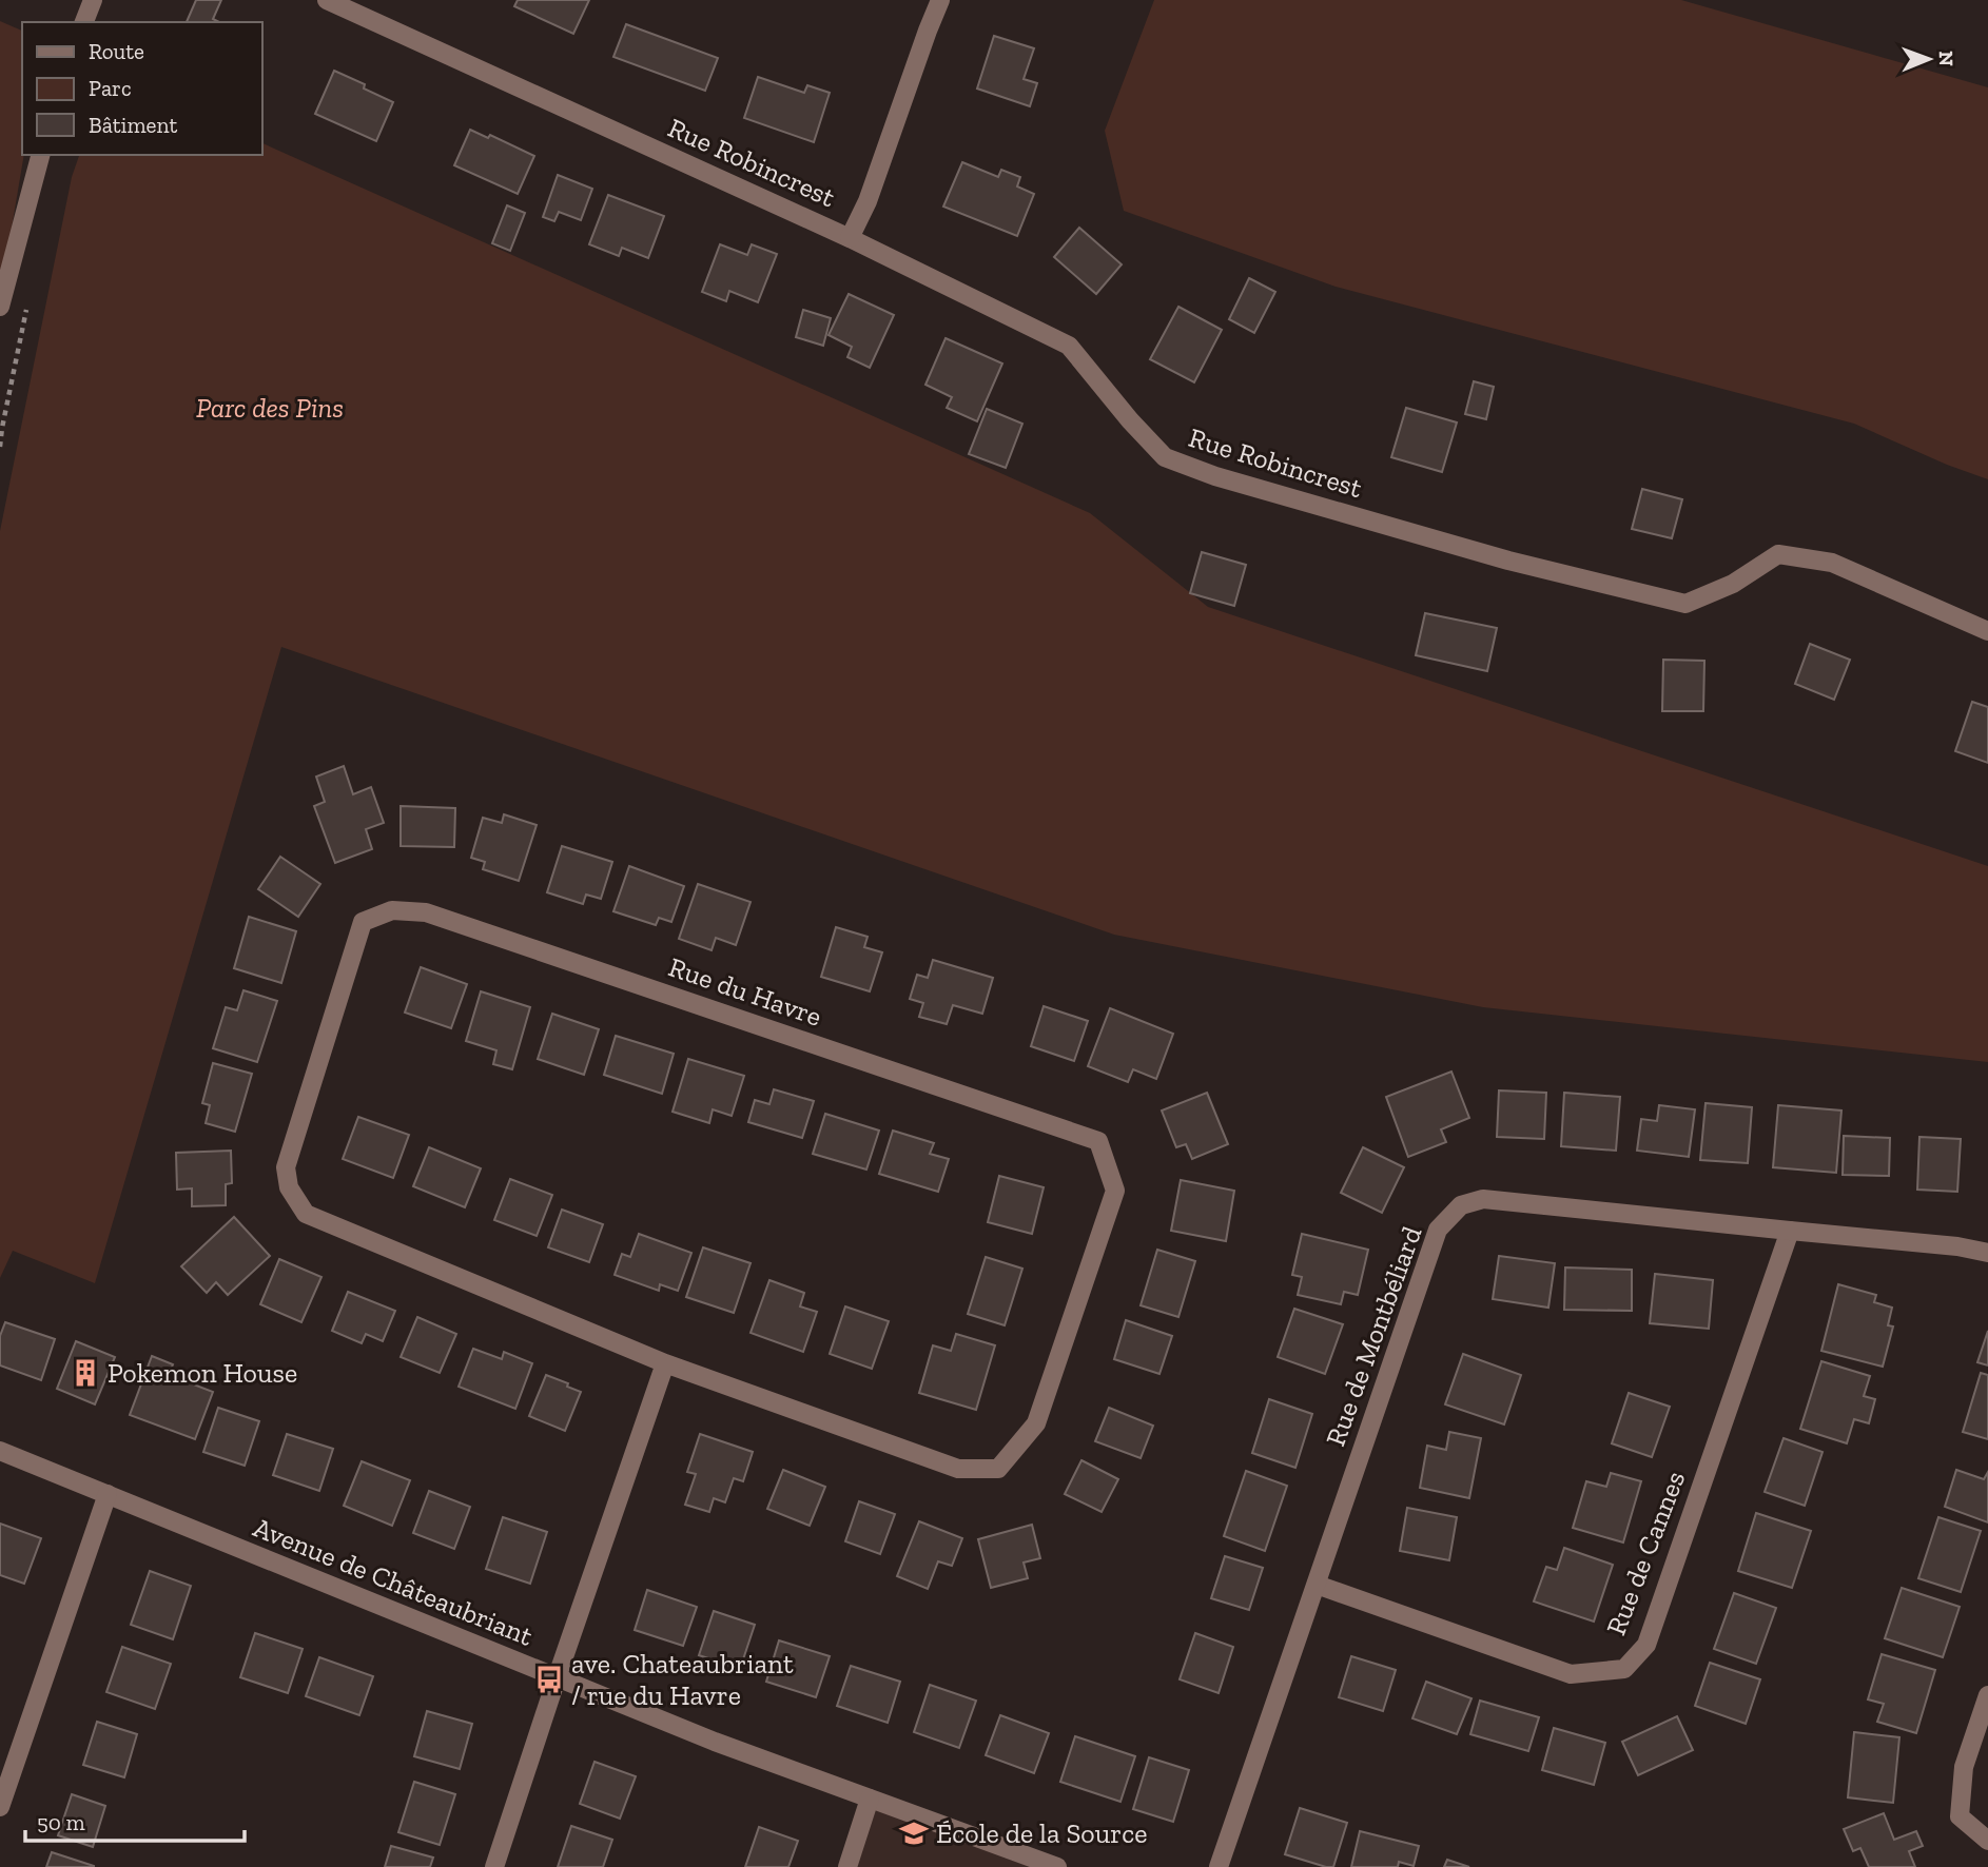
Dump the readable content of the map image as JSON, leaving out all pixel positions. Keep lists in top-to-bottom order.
{
  "streets": {
    "street": [
      "Rue Robincrest",
      "Rue du Havre",
      "Rue de Montbéliard",
      "Rue de Cannes",
      "Avenue de Châteaubriant"
    ]
  },
  "crossings": [
    ["Rue de Montbéliard", "Rue de Cannes"]
  ],
  "parks": ["Parc des Pins"],
  "places": {
    "building": ["Pokemon House"],
    "bus stop": ["ave. Chateaubriant / rue du Havre"],
    "school or university": ["École de la Source"]
  },
  "legend": ["Route", "Parc", "Bâtiment"],
  "scale_bar": "50 m",
  "north": "right"
}
